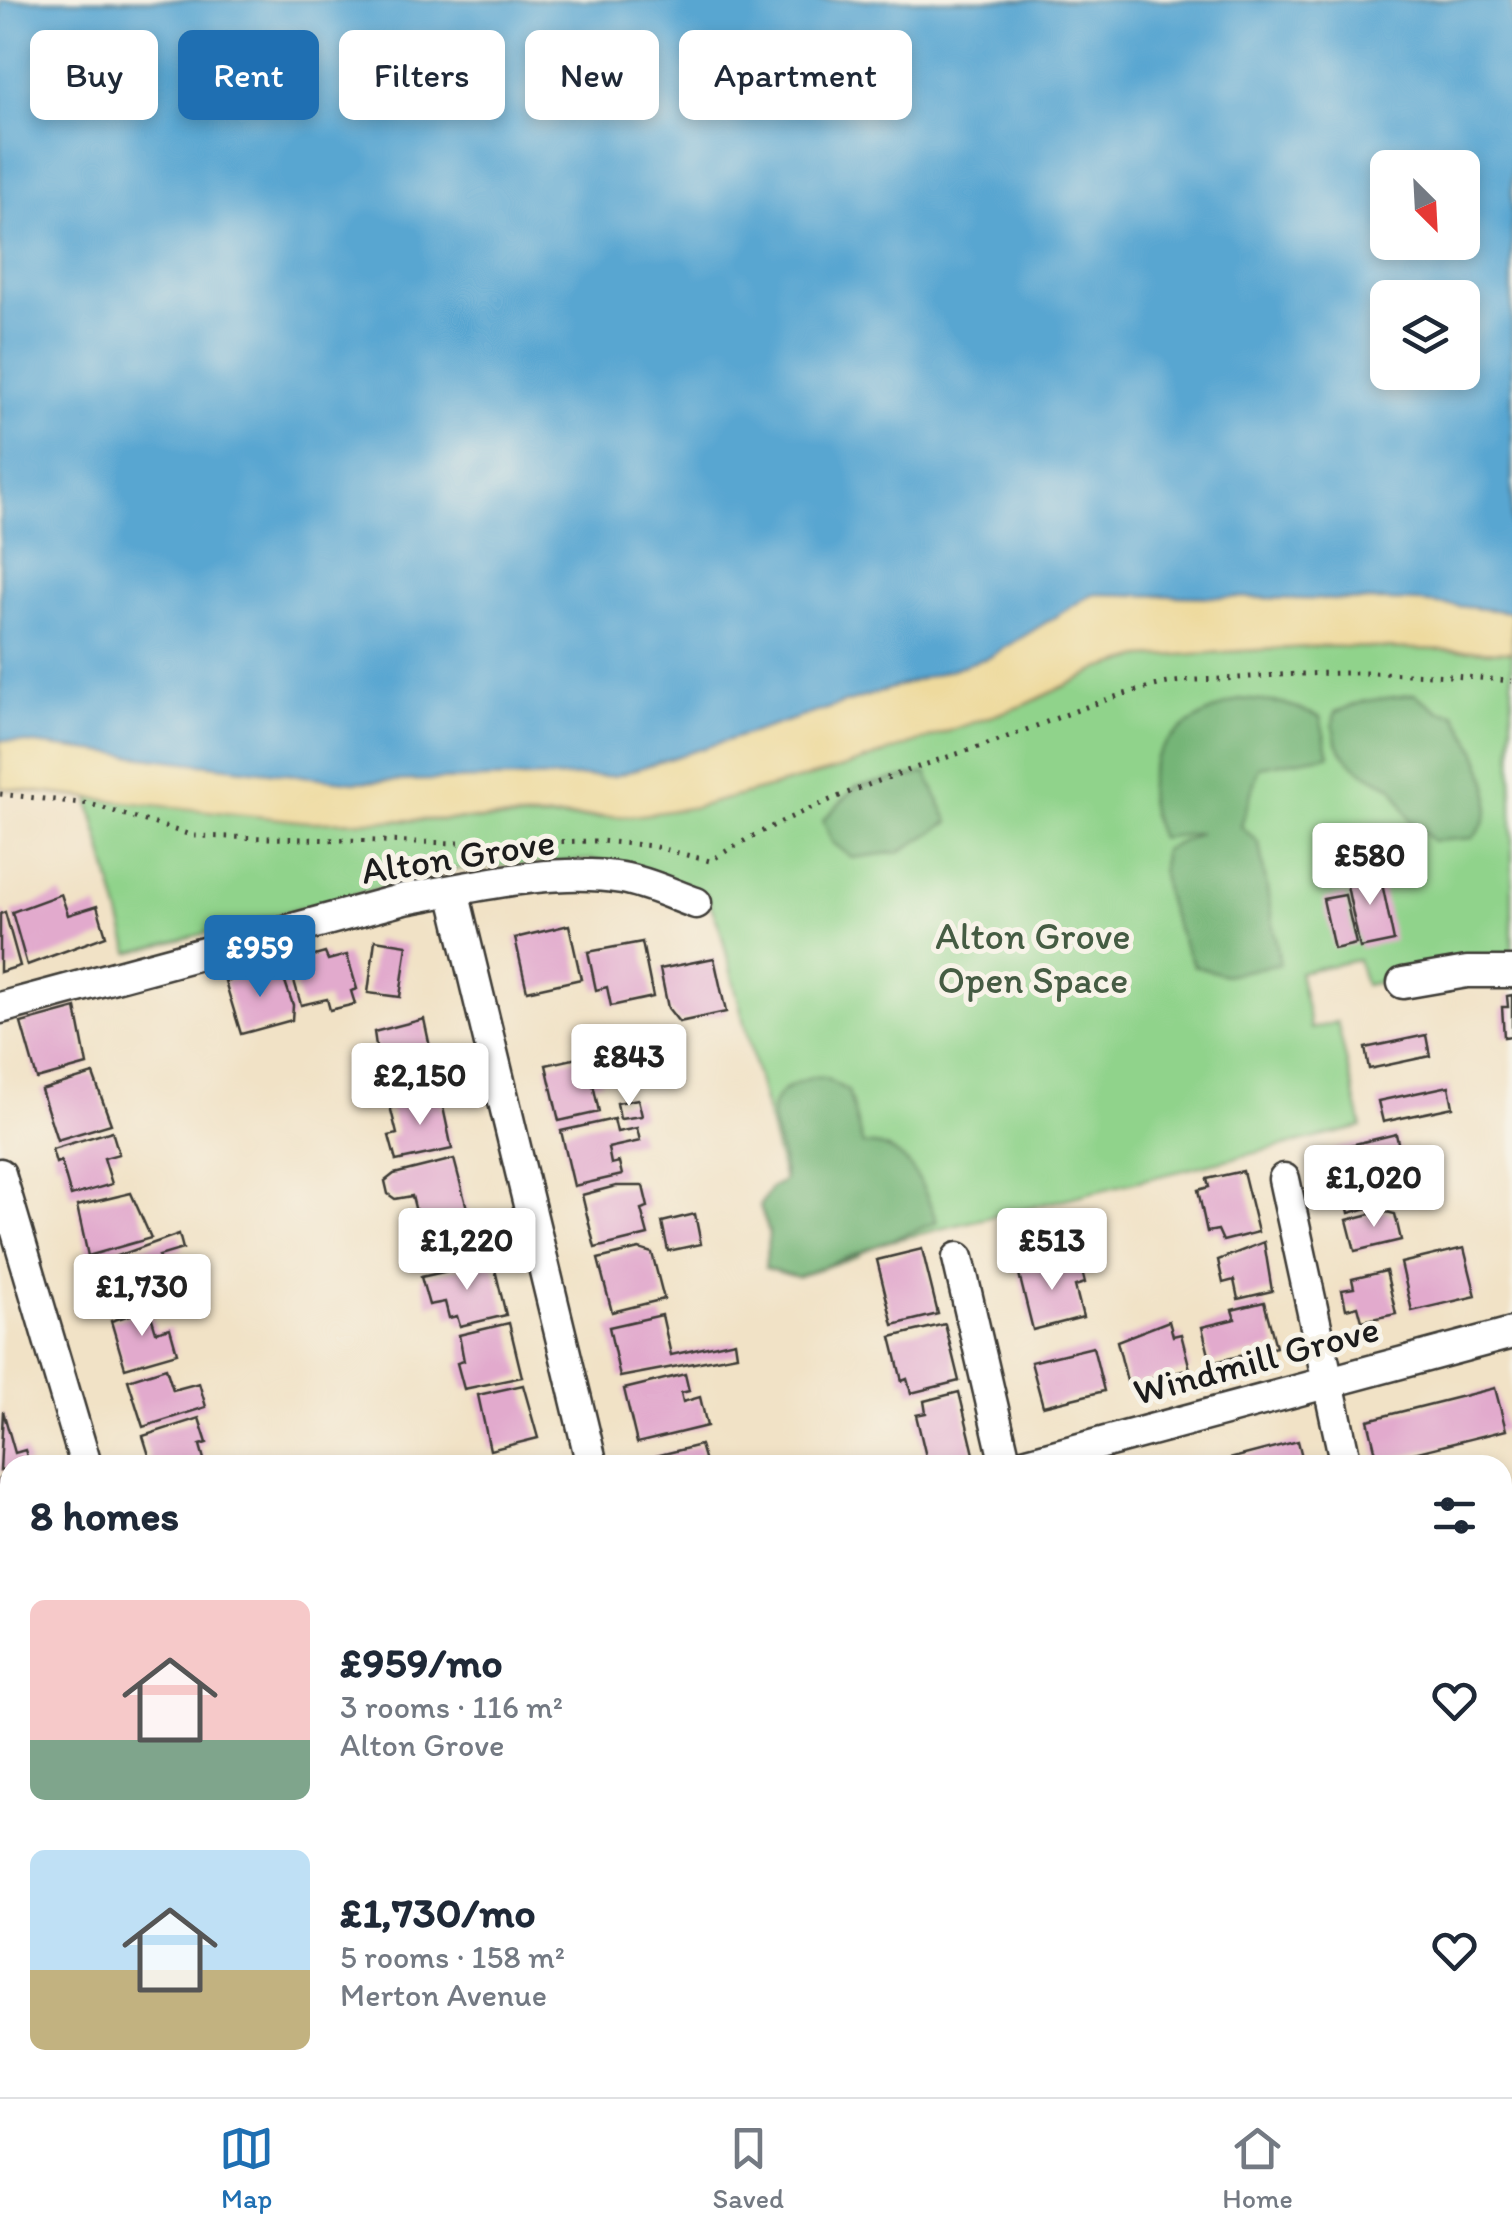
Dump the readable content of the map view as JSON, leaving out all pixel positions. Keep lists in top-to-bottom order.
{
  "streets": {
    "street": ["Alton Grove", "Windmill Grove"]
  },
  "parks": ["Alton Grove Open Space"],
  "north": "bottom right",
  "page": {
    "chip": [
      "Buy",
      "Rent",
      "Filters",
      "New",
      "Apartment"
    ],
    "price": [
      "£580",
      "£959",
      "£843",
      "£2,150",
      "£1,020",
      "£1,220",
      "£513",
      "£1,730"
    ],
    "heading": "8 homes",
    "list": [
      {
        "name": "£959/mo",
        "note": "3 rooms · 116 m² · Alton Grove"
      },
      {
        "name": "£1,730/mo",
        "note": "5 rooms · 158 m² · Merton Avenue"
      }
    ],
    "tabs": ["Map", "Saved", "Home"]
  }
}
